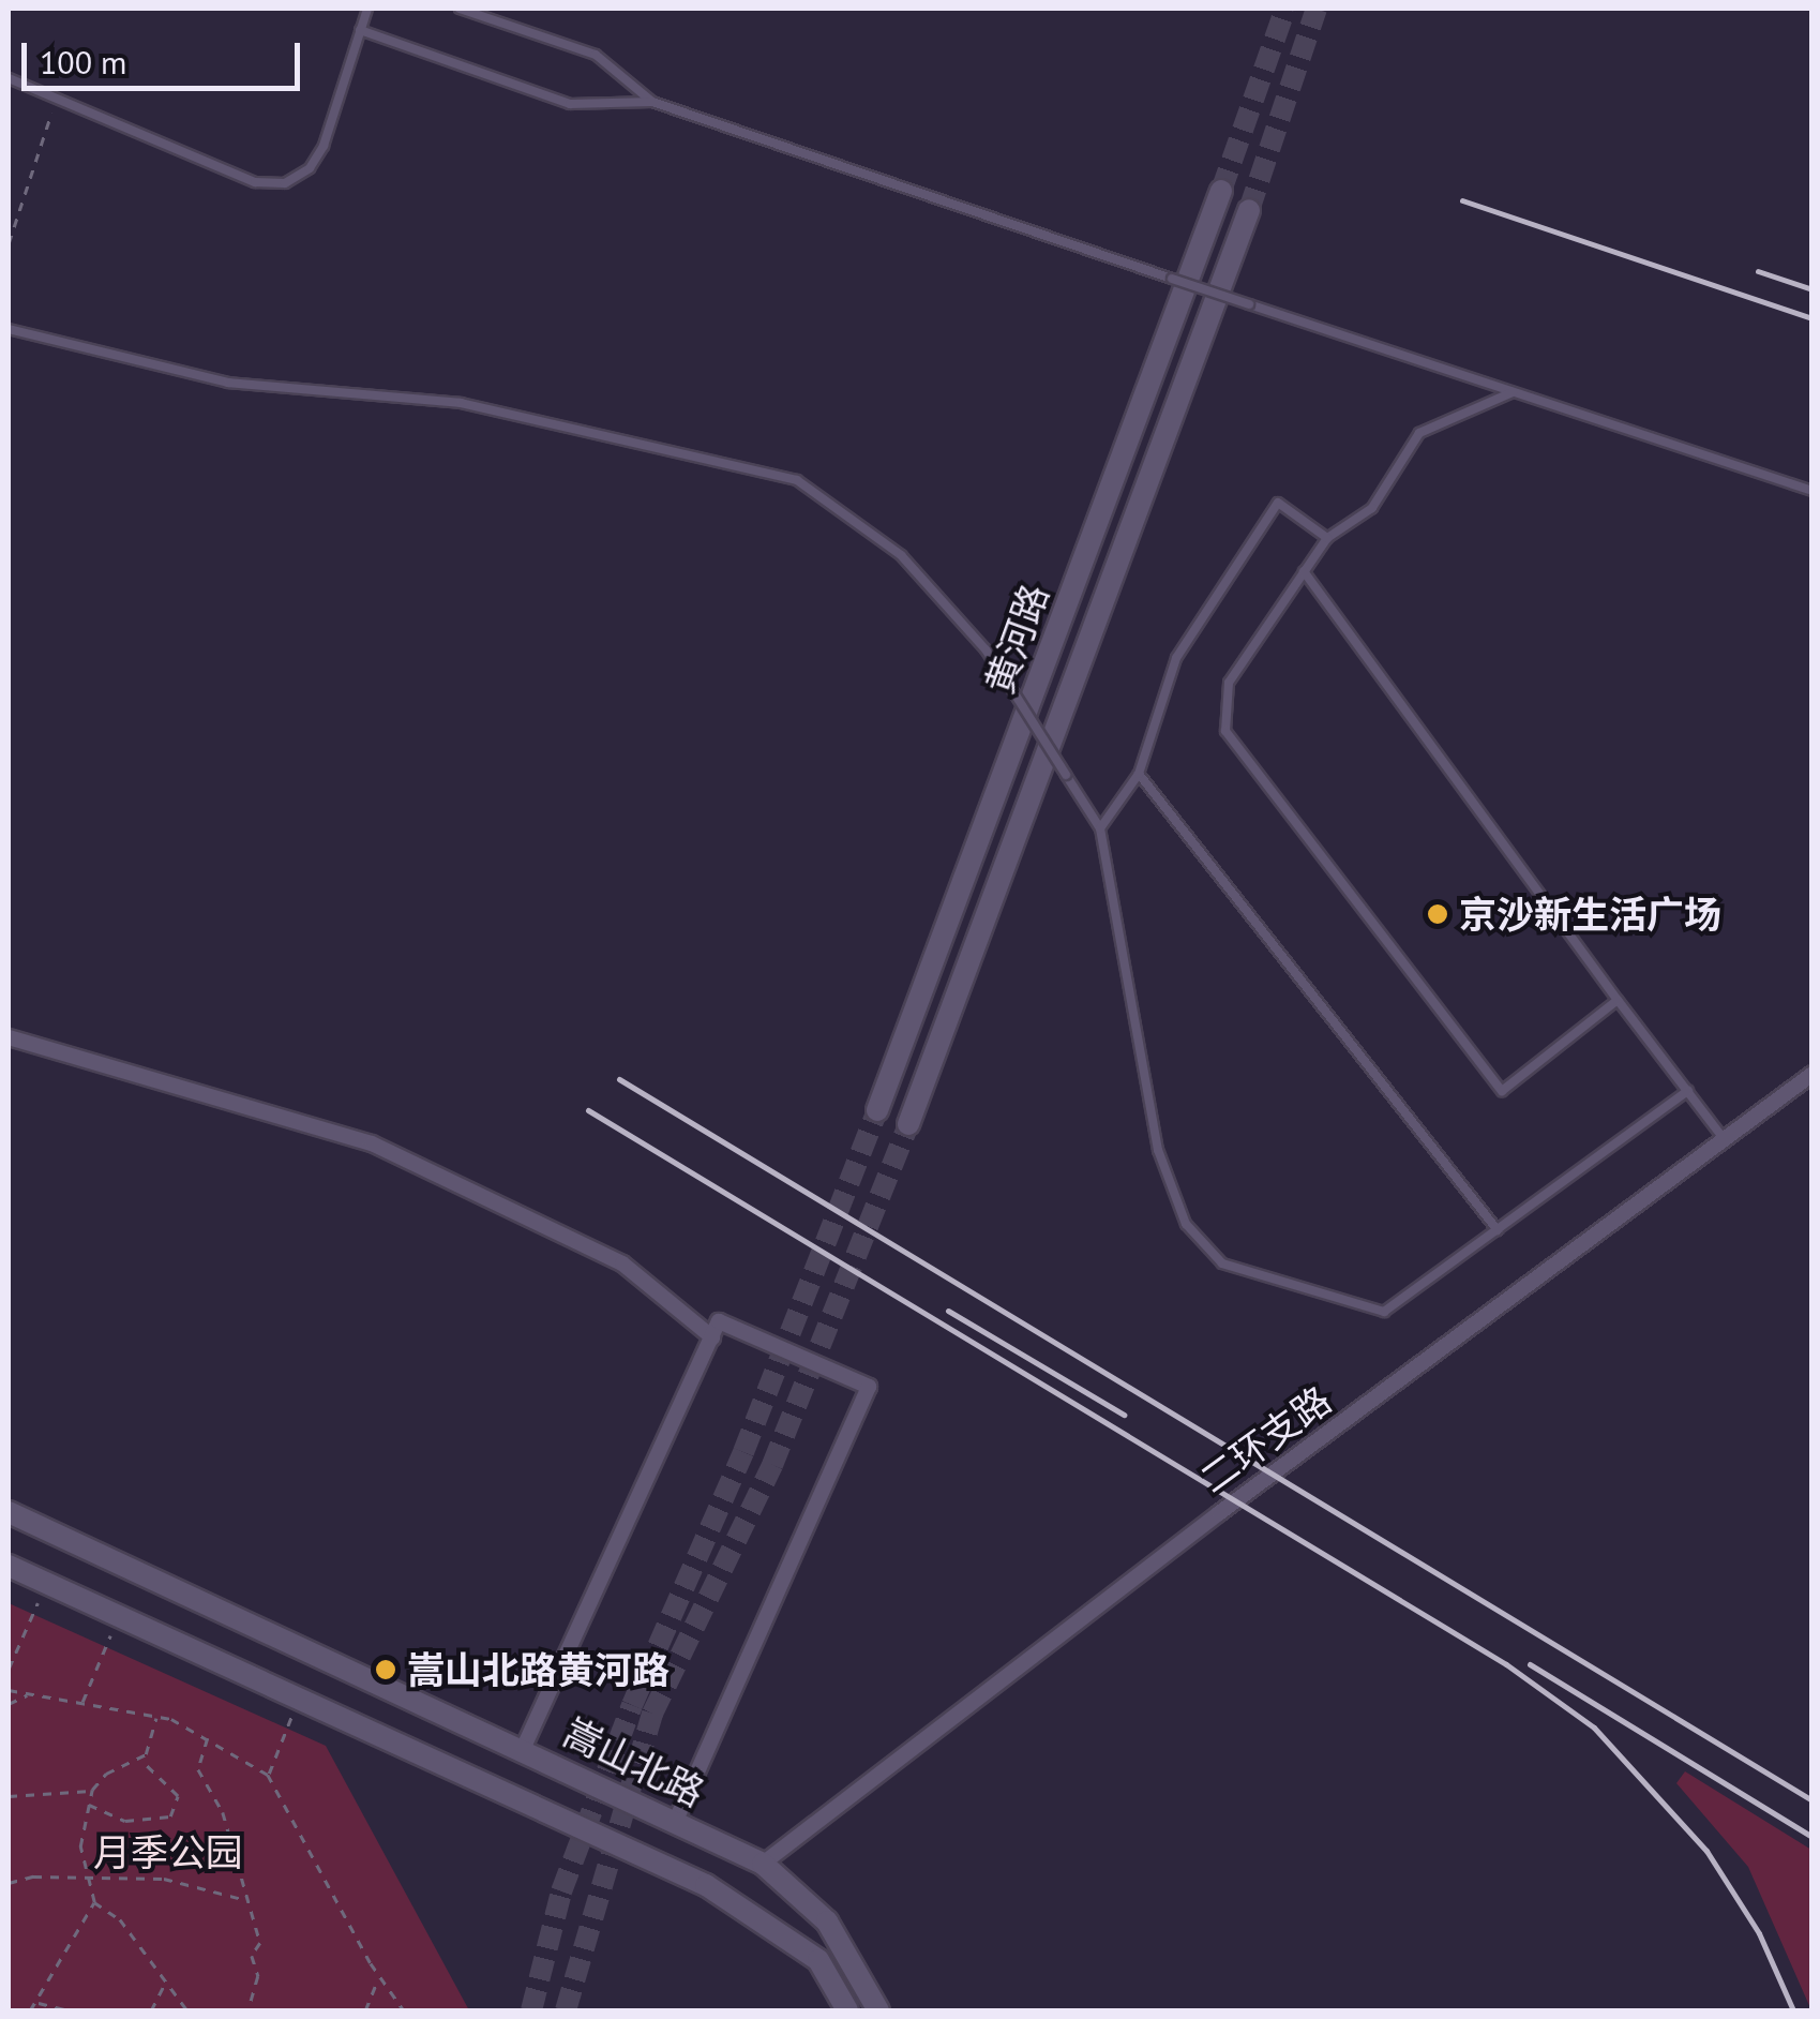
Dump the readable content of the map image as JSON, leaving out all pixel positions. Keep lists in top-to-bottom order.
{
  "streets": {
    "main road": ["黄河路", "嵩山北路"],
    "street": ["二环支路"]
  },
  "crossings": [
    ["二环支路", "嵩山北路"]
  ],
  "parks": ["月季公园"],
  "places": ["京沙新生活广场", "嵩山北路黄河路"],
  "scale_bar": "100 m"
}
